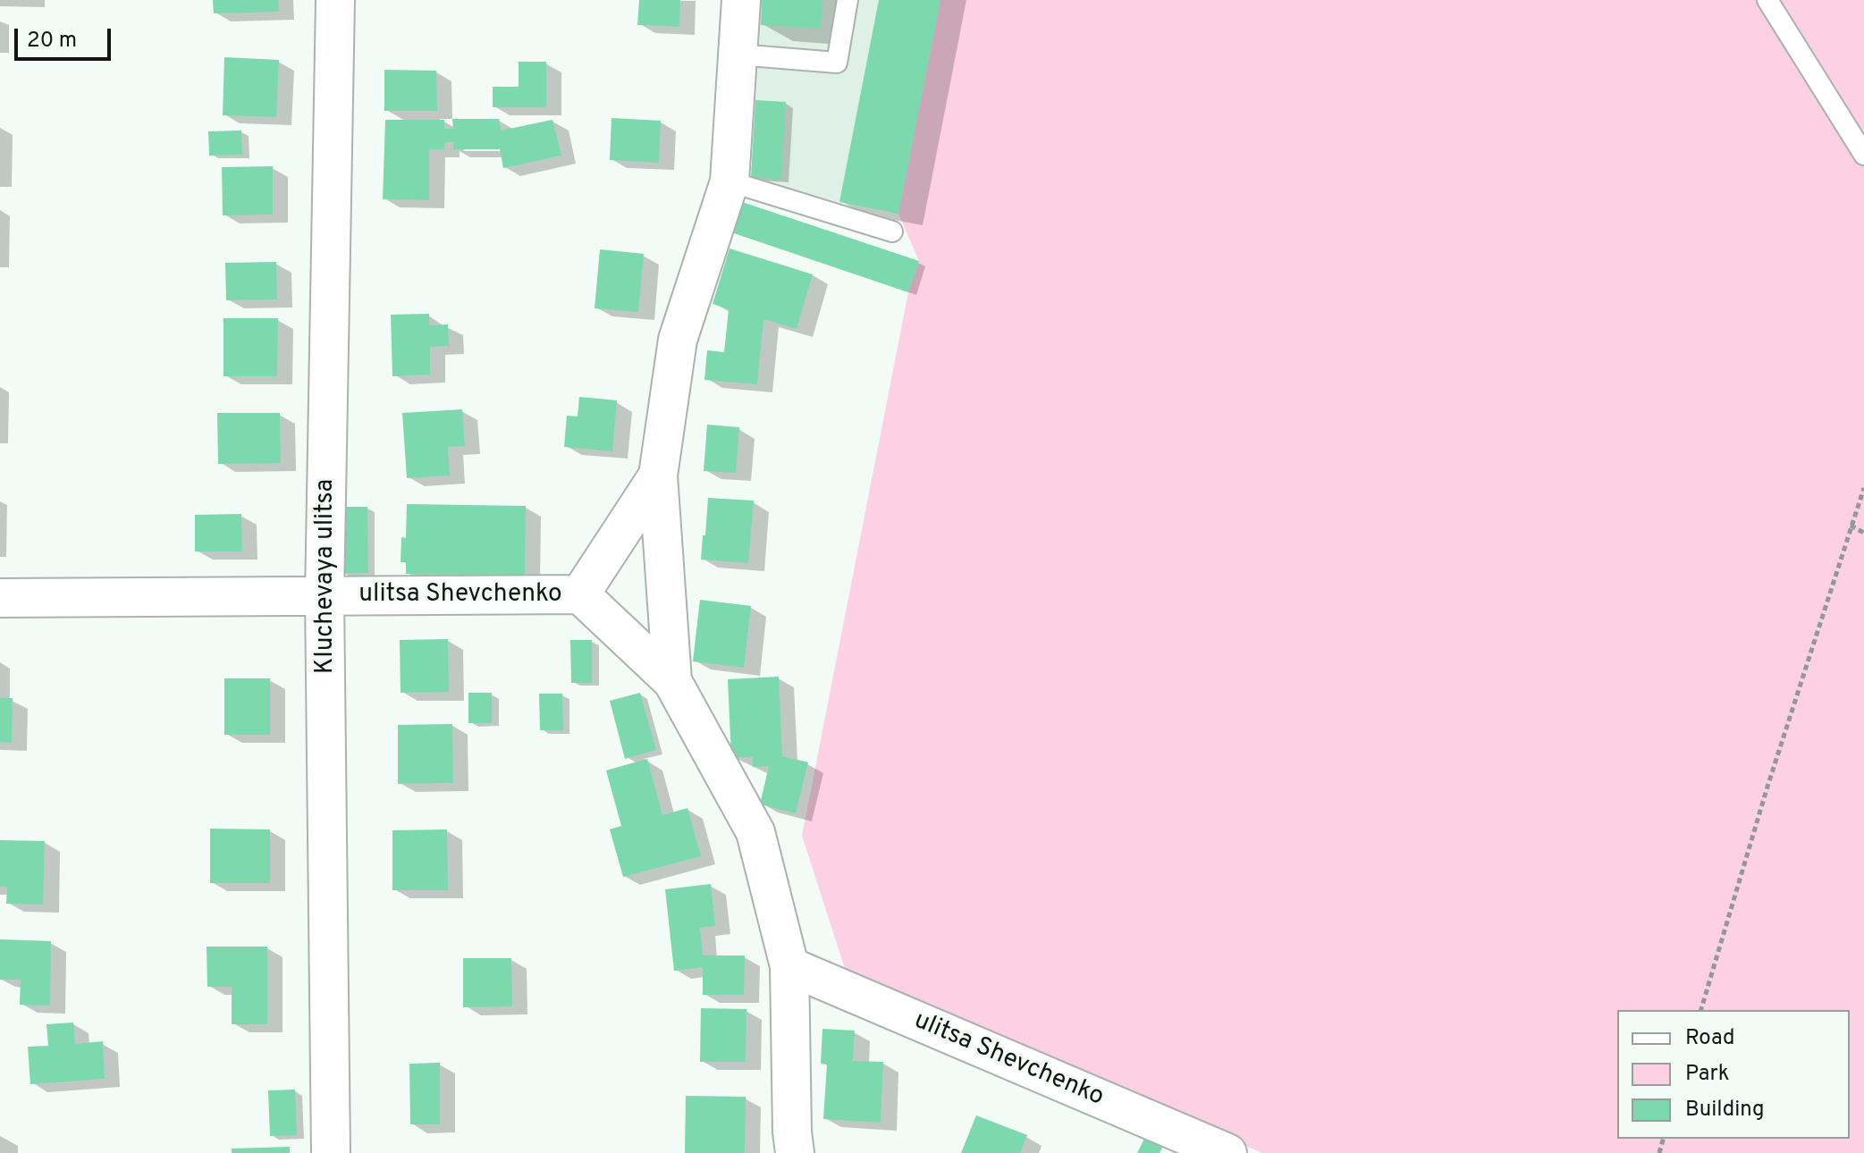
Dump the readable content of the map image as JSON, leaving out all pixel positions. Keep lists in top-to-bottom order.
{
  "streets": {
    "street": ["Kluchevaya ulitsa", "ulitsa Shevchenko"]
  },
  "crossings": [
    ["Kluchevaya ulitsa", "ulitsa Shevchenko"]
  ],
  "legend": ["Road", "Park", "Building"],
  "scale_bar": "20 m"
}
